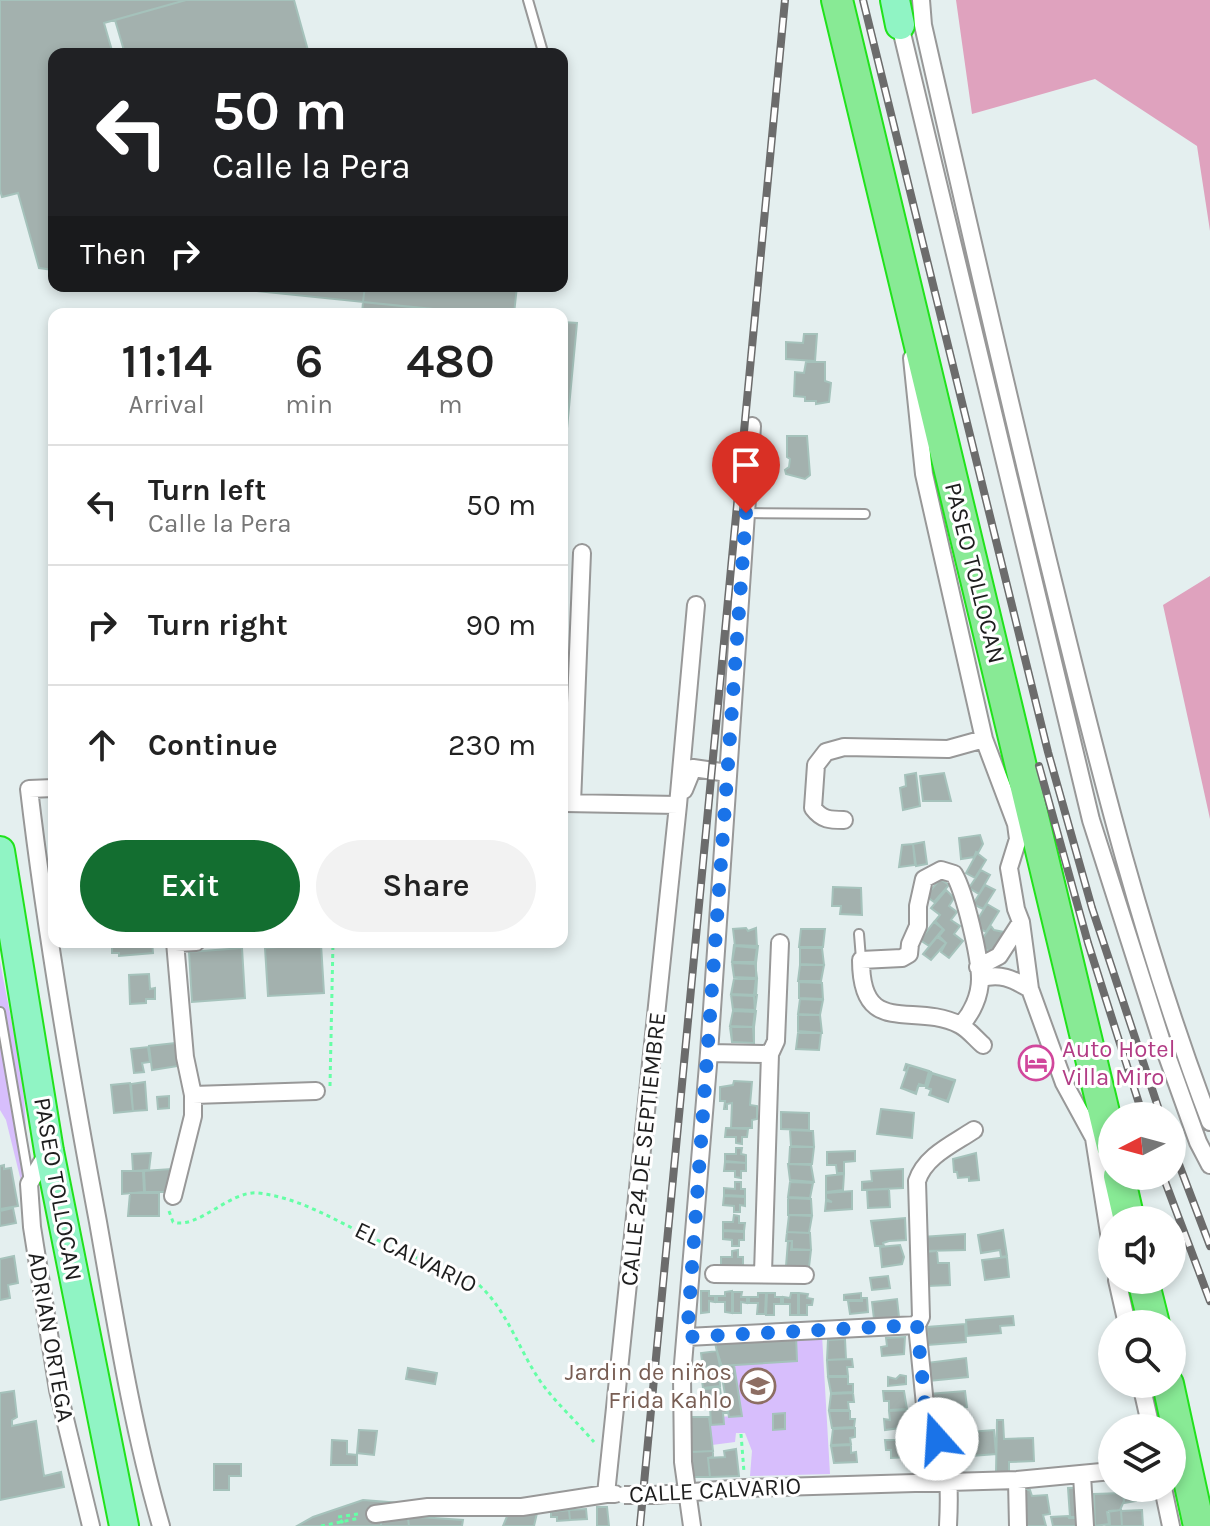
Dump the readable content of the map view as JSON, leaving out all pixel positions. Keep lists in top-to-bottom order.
{
  "streets": {
    "highway": ["PASEO TOLLOCAN"],
    "street": ["CALLE 24 DE SEPTIEMBRE", "ADRIAN ORTEGA", "CALLE CALVARIO"],
    "path": ["EL CALVARIO"]
  },
  "crossings": [
    ["CALLE 24 DE SEPTIEMBRE", "EL CALVARIO"],
    ["CALLE 24 DE SEPTIEMBRE", "CALLE CALVARIO"]
  ],
  "places": {
    "hotel": ["Auto Hotel Villa Miro"],
    "school or university": ["Jardin de niños Frida Kahlo"]
  },
  "north": "left",
  "page": {
    "turn": ["50 m", "Calle la Pera"],
    "then": "Then",
    "eta": [
      "11:14",
      "Arrival",
      "6",
      "min",
      "480",
      "m"
    ],
    "list": [
      {
        "name": "Turn left",
        "note": "Calle la Pera",
        "value": "50 m"
      },
      {
        "name": "Turn right",
        "value": "90 m"
      },
      {
        "name": "Continue",
        "value": "230 m"
      }
    ],
    "buttons": ["Exit", "Share"]
  }
}
